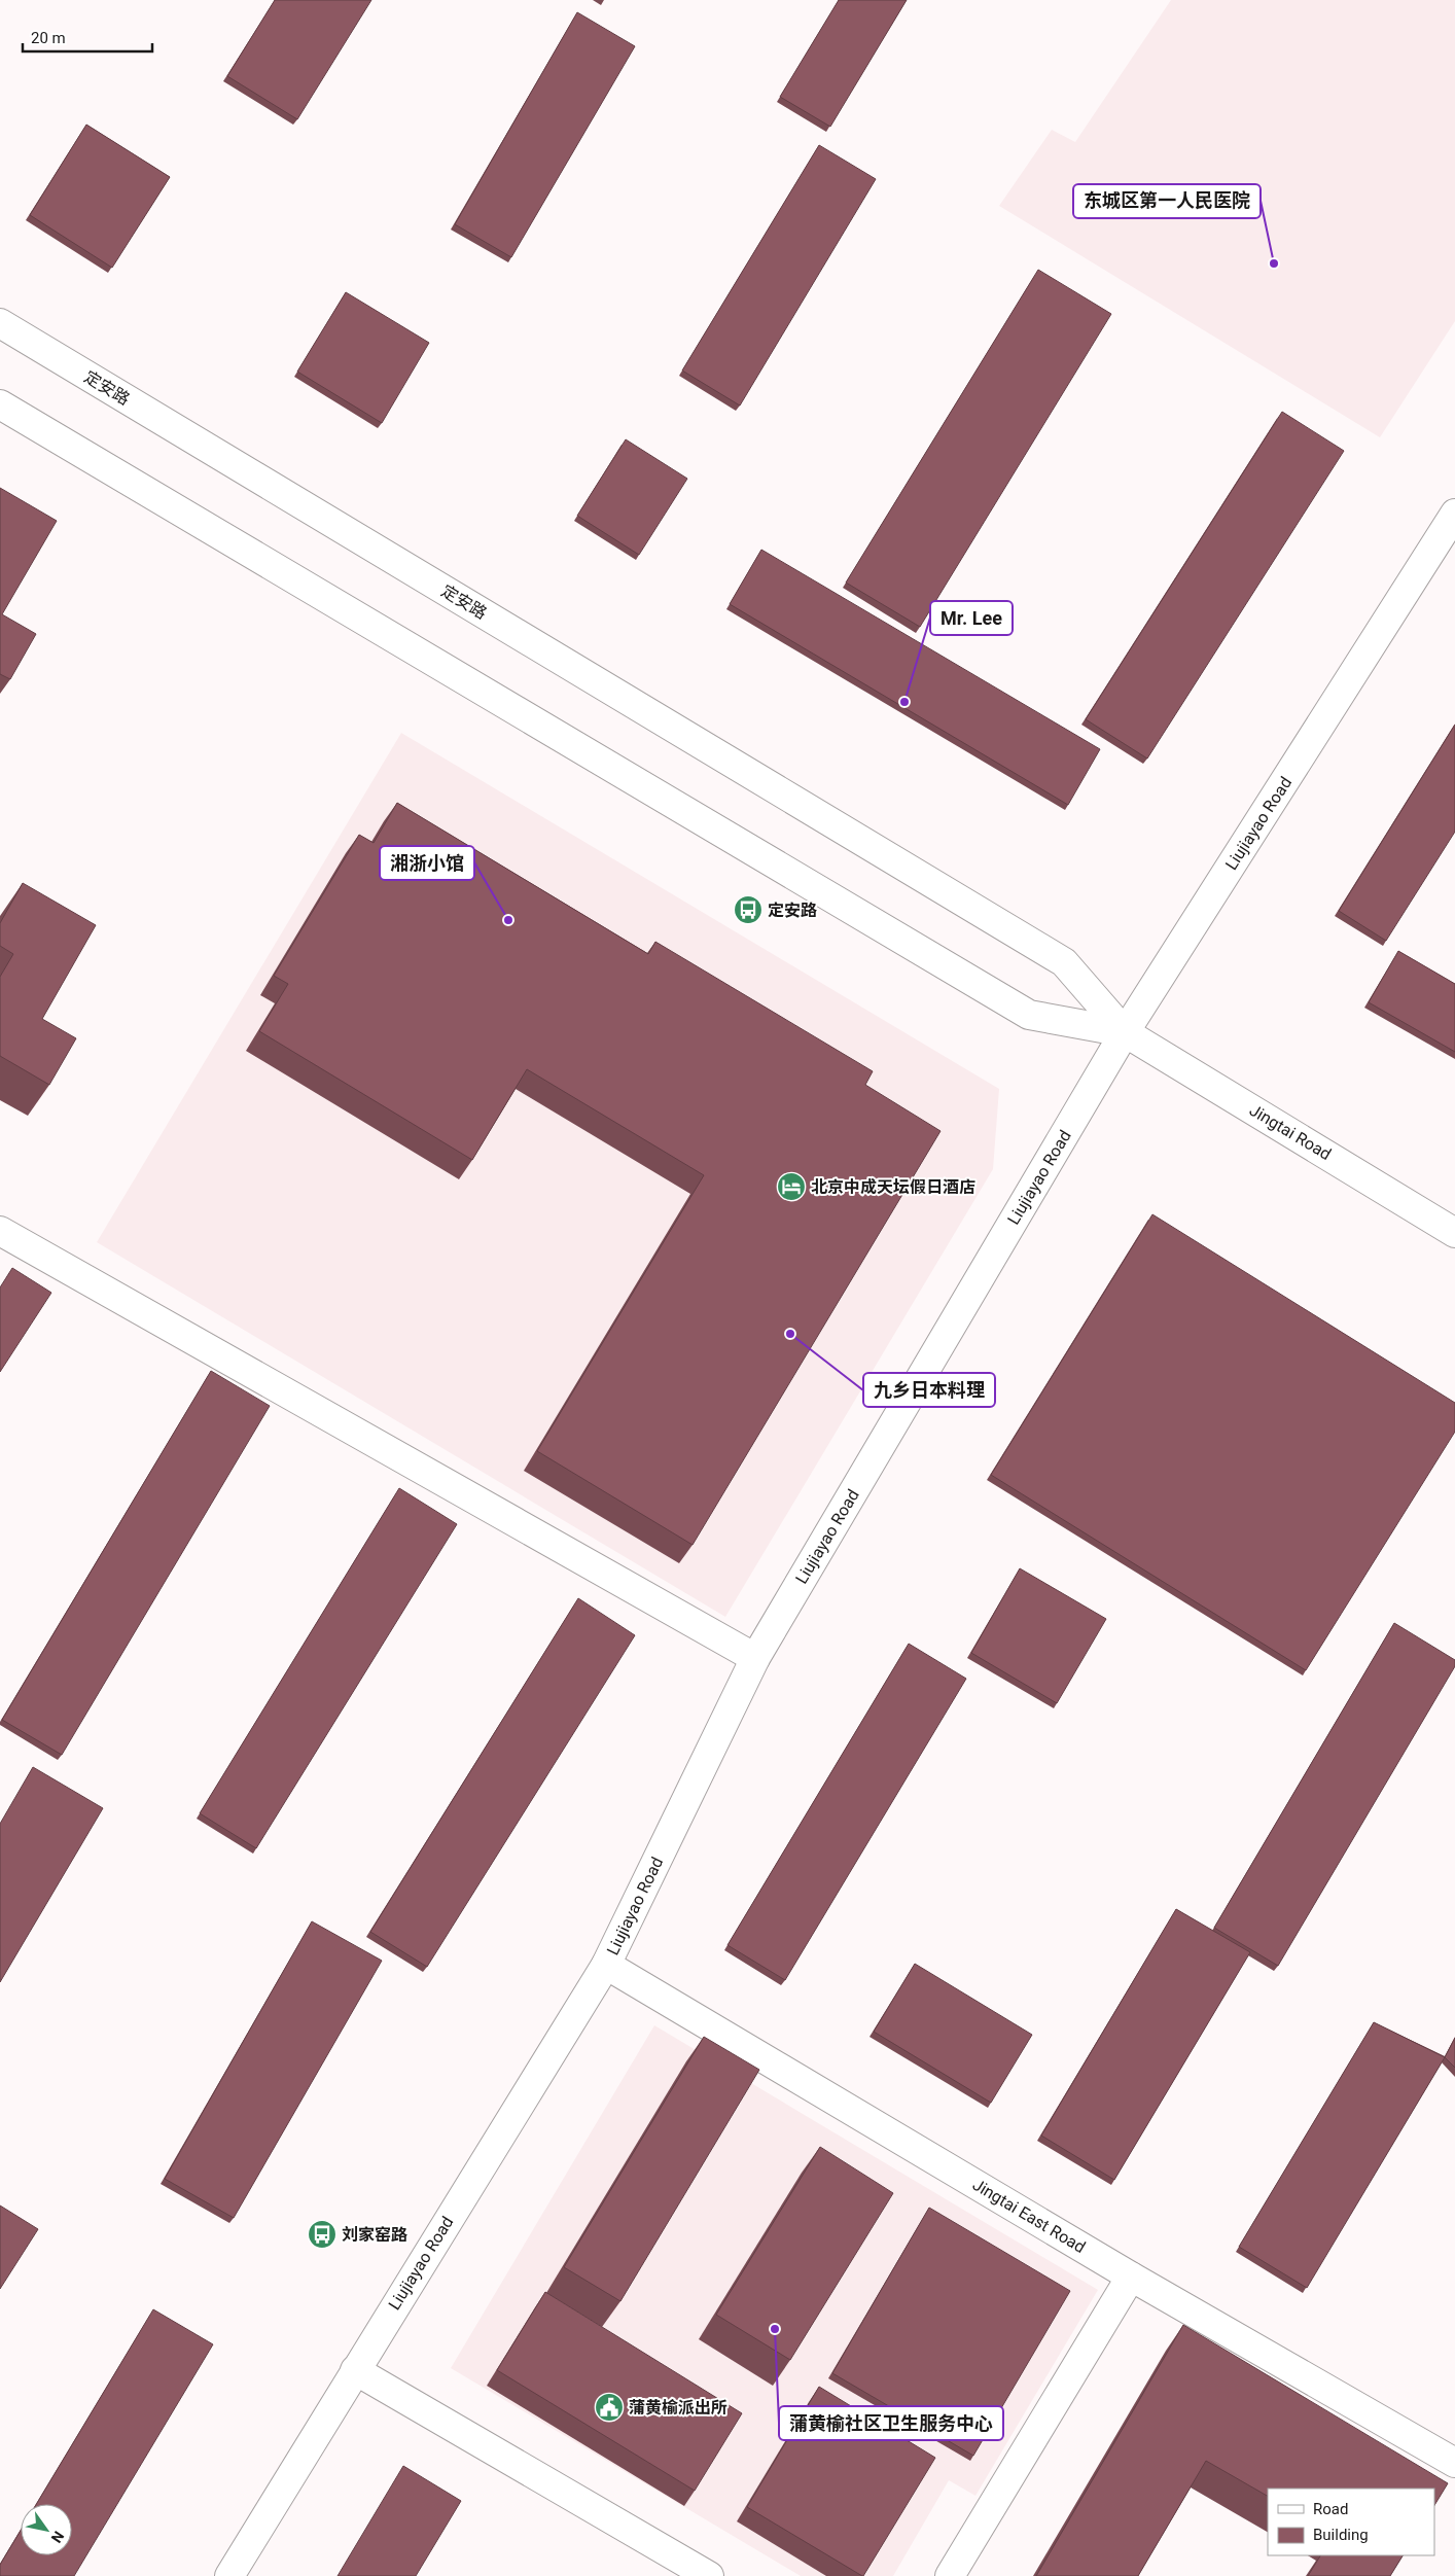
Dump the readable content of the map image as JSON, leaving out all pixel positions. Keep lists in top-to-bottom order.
{
  "streets": {
    "street": [
      "定安路",
      "Liujiayao Road",
      "Jingtai Road",
      "Jingtai East Road"
    ]
  },
  "crossings": [
    ["定安路", "Liujiayao Road"],
    ["定安路", "Jingtai Road"],
    ["Liujiayao Road", "Jingtai Road"],
    ["Liujiayao Road", "Jingtai East Road"]
  ],
  "places": {
    "other": [
      "东城区第一人民医院",
      "Mr. Lee",
      "湘浙小馆",
      "九乡日本料理",
      "蒲黄榆社区卫生服务中心"
    ],
    "bus stop": ["定安路", "刘家窑路"],
    "hotel": ["北京中成天坛假日酒店"],
    "public building": ["蒲黄榆派出所"]
  },
  "legend": ["Road", "Building"],
  "scale_bar": "20 m",
  "north": "bottom right"
}
